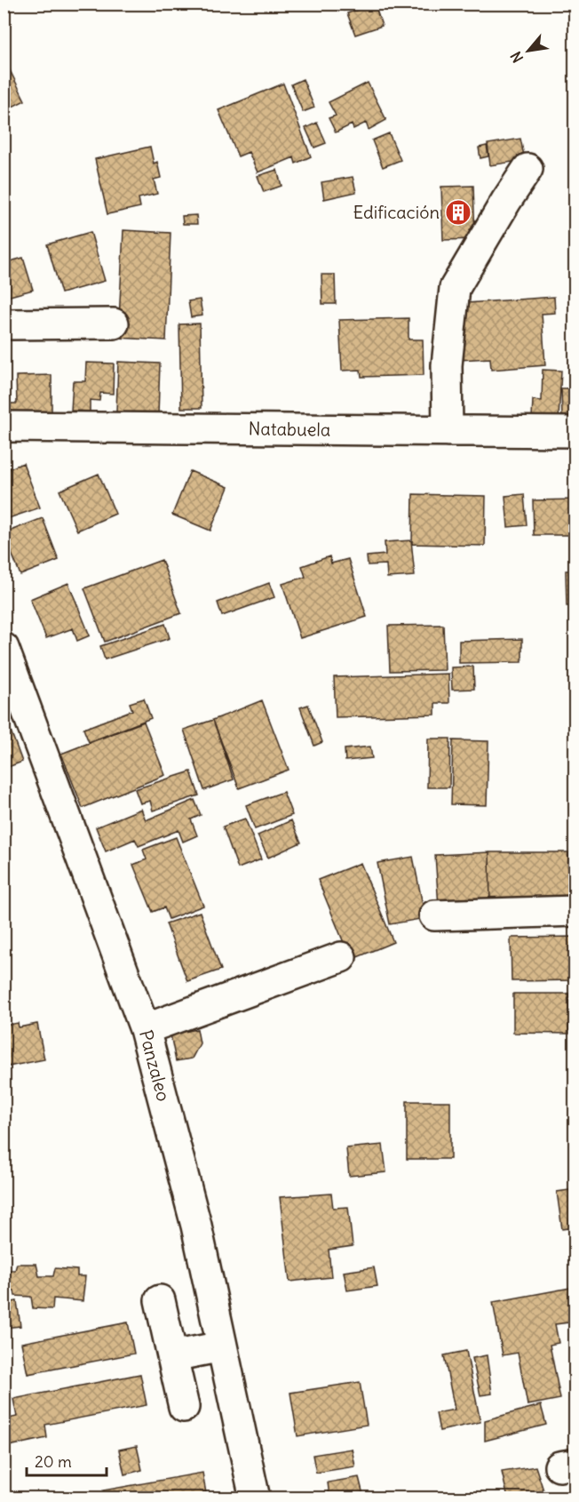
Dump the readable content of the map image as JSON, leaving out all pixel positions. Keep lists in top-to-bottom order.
{
  "streets": {
    "street": ["Natabuela", "Panzaleo"]
  },
  "places": {
    "building": ["Edificación"]
  },
  "scale_bar": "20 m",
  "north": "bottom left"
}
